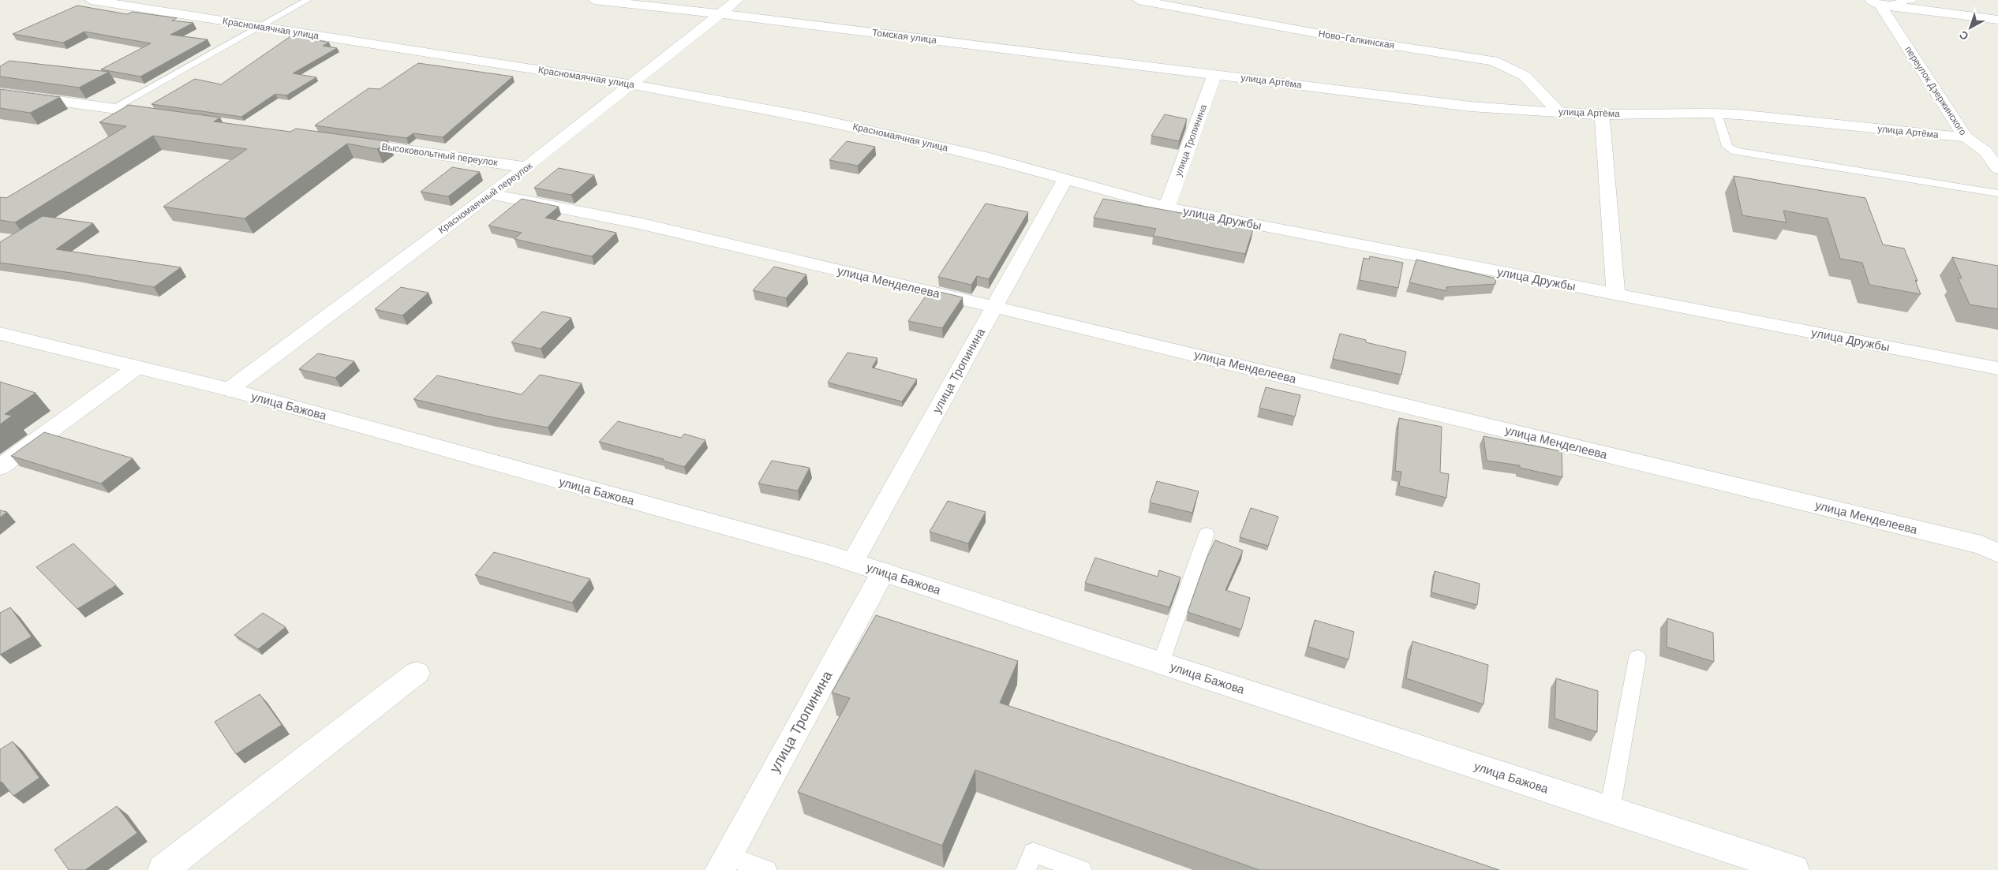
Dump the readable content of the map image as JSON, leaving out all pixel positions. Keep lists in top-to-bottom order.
{
  "streets": {
    "street": [
      "Красномаячная улица",
      "Томская улица",
      "Ново-Галкинская",
      "улица Артёма",
      "переулок Дзержинского",
      "улица Тропинина",
      "Высоковольтный переулок",
      "Красномаячный переулок",
      "улица Дружбы",
      "улица Менделеева",
      "улица Бажова"
    ]
  },
  "crossings": [
    ["Красномаячная улица", "улица Тропинина"],
    ["Красномаячная улица", "Красномаячный переулок"],
    ["Красномаячная улица", "улица Дружбы"],
    ["Томская улица", "улица Артёма"],
    ["Томская улица", "улица Тропинина"],
    ["Томская улица", "Красномаячный переулок"],
    ["Ново-Галкинская", "улица Артёма"],
    ["улица Артёма", "переулок Дзержинского"],
    ["улица Артёма", "улица Тропинина"],
    ["улица Тропинина", "улица Дружбы"],
    ["улица Тропинина", "улица Менделеева"],
    ["улица Тропинина", "улица Бажова"],
    ["Высоковольтный переулок", "Красномаячный переулок"],
    ["Красномаячный переулок", "улица Менделеева"],
    ["Красномаячный переулок", "улица Бажова"]
  ],
  "north": "bottom left"
}
